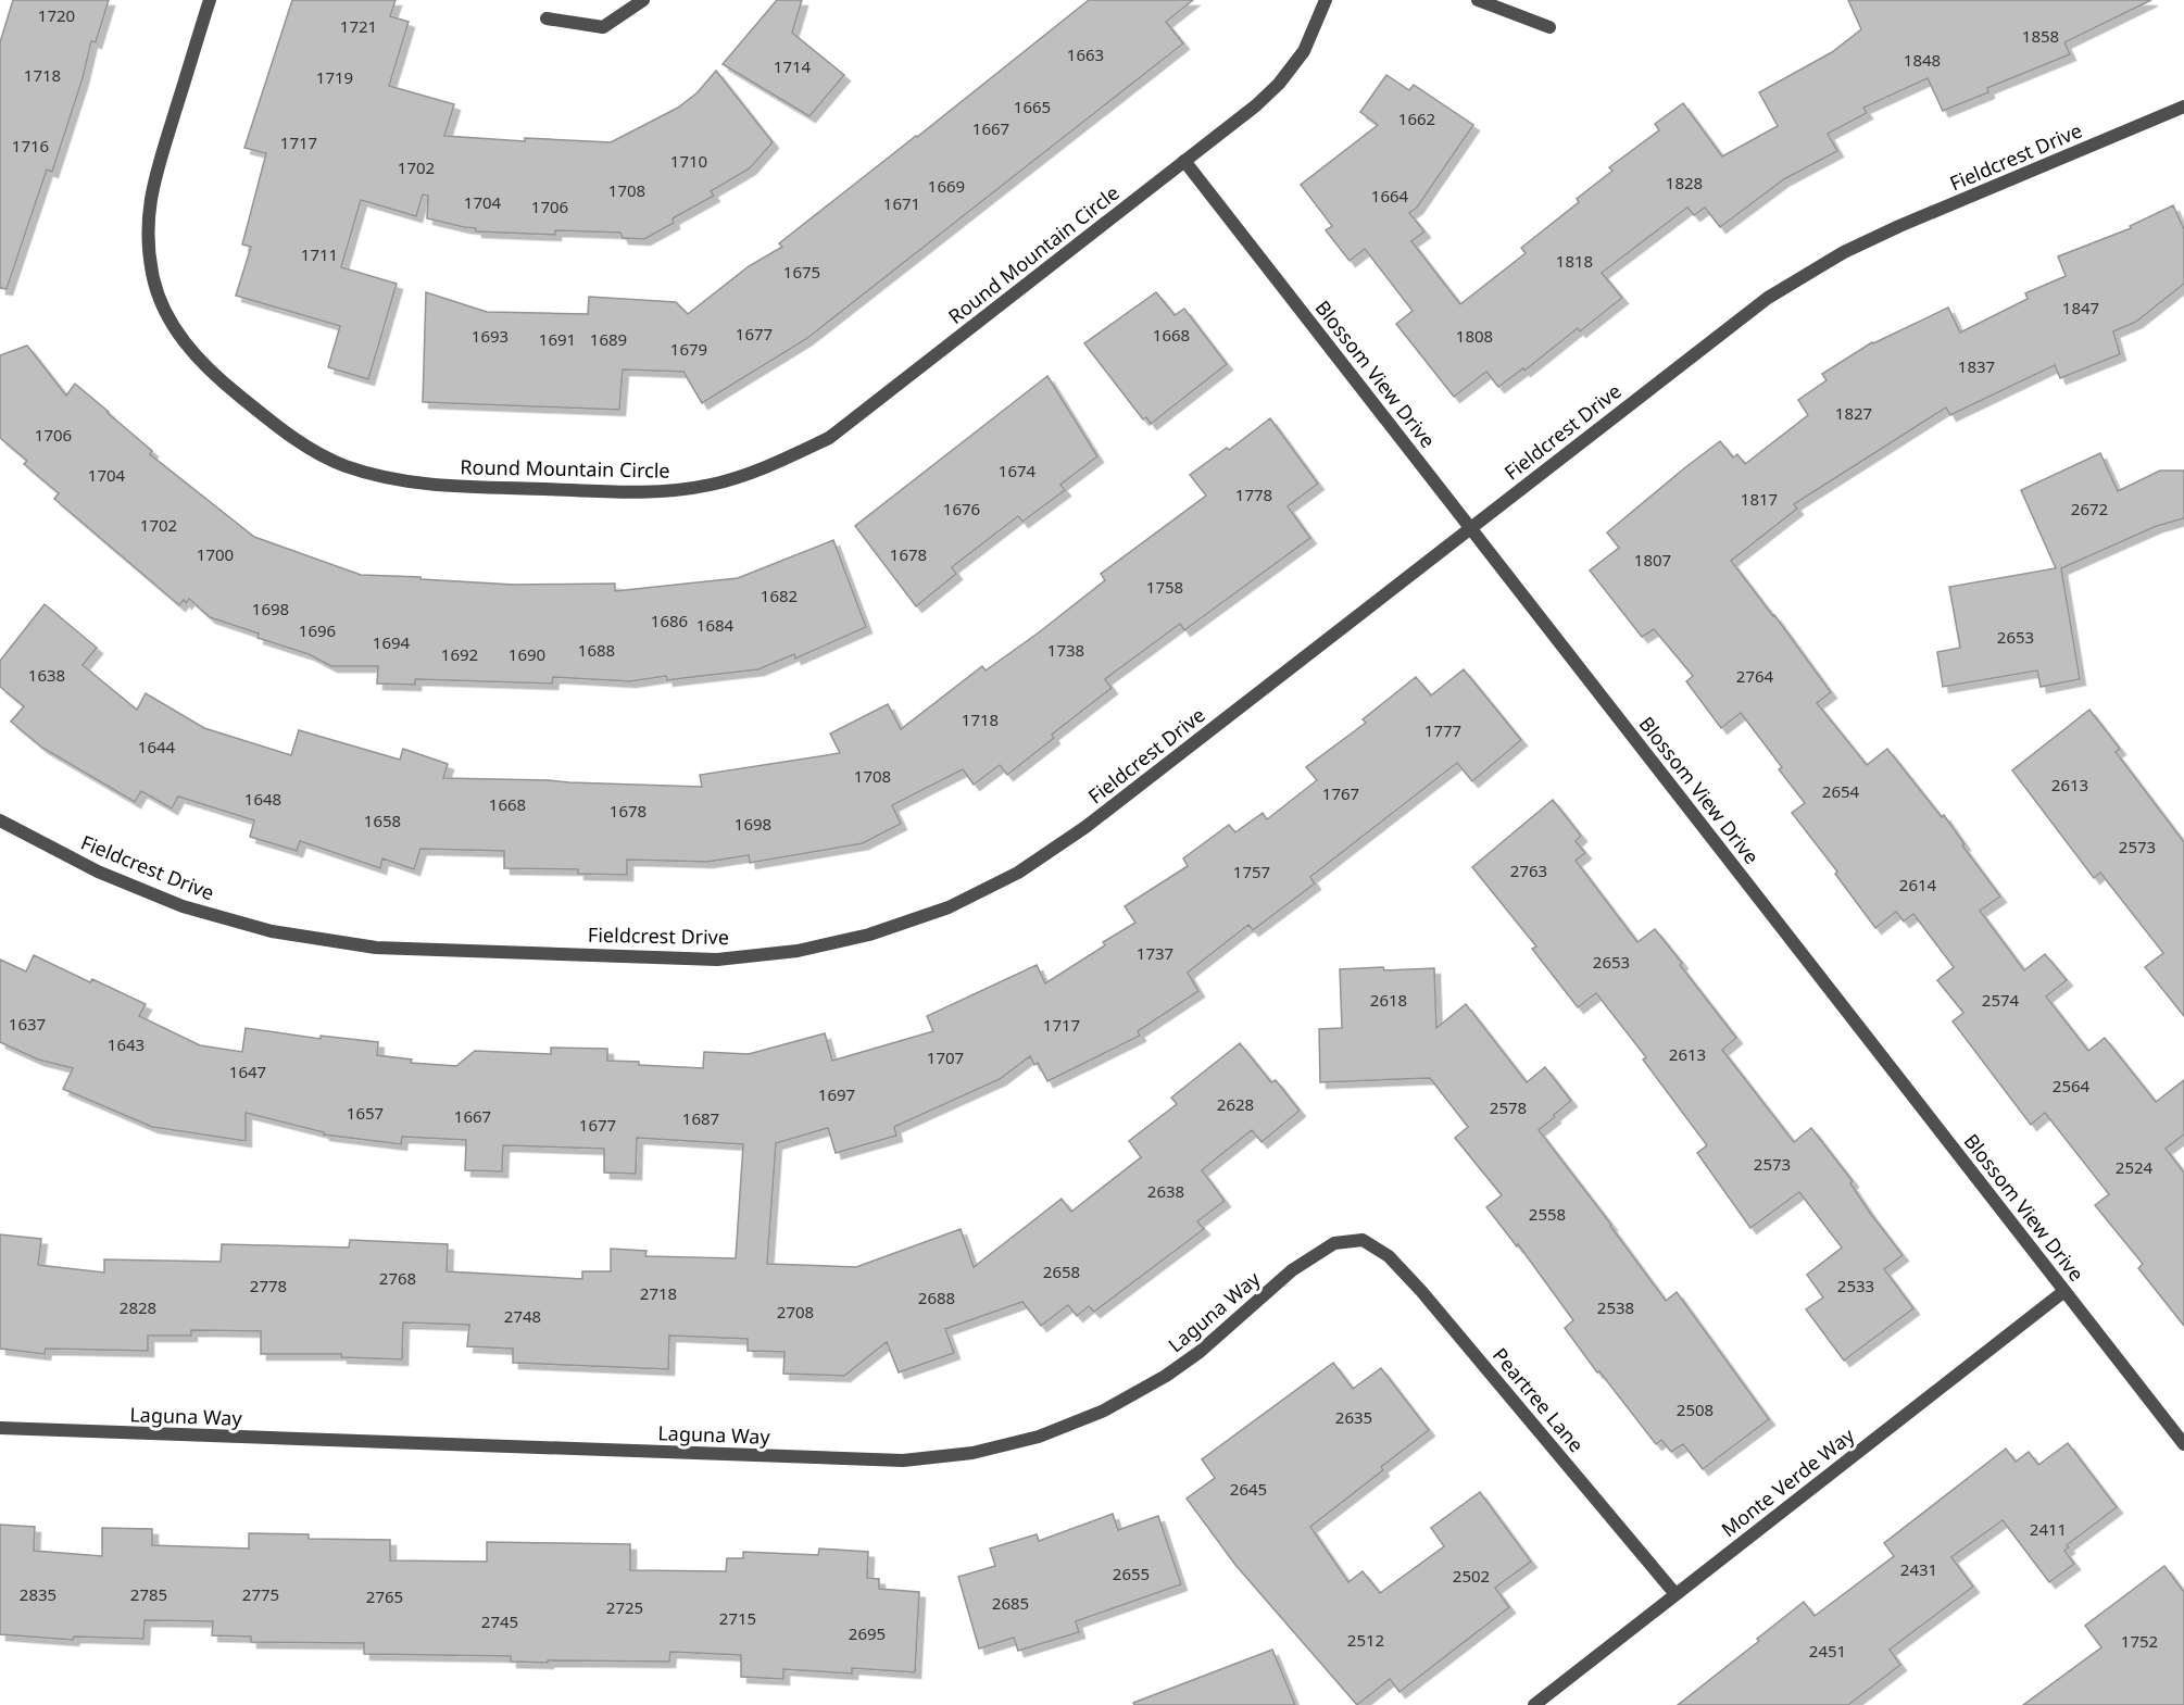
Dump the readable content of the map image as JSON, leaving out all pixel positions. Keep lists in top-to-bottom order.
{
  "streets": {
    "street": [
      "Fieldcrest Drive",
      "Round Mountain Circle",
      "Blossom View Drive",
      "Laguna Way",
      "Peartree Lane",
      "Monte Verde Way"
    ]
  },
  "crossings": [
    ["Fieldcrest Drive", "Blossom View Drive"],
    ["Round Mountain Circle", "Blossom View Drive"],
    ["Blossom View Drive", "Monte Verde Way"],
    ["Laguna Way", "Peartree Lane"],
    ["Peartree Lane", "Monte Verde Way"]
  ],
  "house_numbers": [
    "1720",
    "1721",
    "1858",
    "1663",
    "1848",
    "1714",
    "1718",
    "1719",
    "1665",
    "1662",
    "1667",
    "1717",
    "1716",
    "1710",
    "1702",
    "1828",
    "1669",
    "1708",
    "1664",
    "1704",
    "1671",
    "1706",
    "1711",
    "1818",
    "1675",
    "1847",
    "1677",
    "1668",
    "1693",
    "1808",
    "1691",
    "1689",
    "1679",
    "1837",
    "1827",
    "1706",
    "1674",
    "1704",
    "1778",
    "1817",
    "1676",
    "2672",
    "1702",
    "1700",
    "1678",
    "1807",
    "1758",
    "1682",
    "1698",
    "1686",
    "1684",
    "1696",
    "2653",
    "1694",
    "1688",
    "1738",
    "1692",
    "1690",
    "1638",
    "2764",
    "1718",
    "1777",
    "1644",
    "1708",
    "2613",
    "2654",
    "1767",
    "1648",
    "1668",
    "1678",
    "1658",
    "1698",
    "2573",
    "2763",
    "1757",
    "2614",
    "1737",
    "2653",
    "2618",
    "2574",
    "1637",
    "1717",
    "1643",
    "2613",
    "1707",
    "1647",
    "2564",
    "1697",
    "2628",
    "2578",
    "1657",
    "1667",
    "1687",
    "1677",
    "2573",
    "2524",
    "2638",
    "2558",
    "2658",
    "2768",
    "2778",
    "2533",
    "2718",
    "2688",
    "2828",
    "2538",
    "2708",
    "2748",
    "2508",
    "2635",
    "2645",
    "2411",
    "2431",
    "2655",
    "2502",
    "2835",
    "2785",
    "2775",
    "2765",
    "2685",
    "2725",
    "2715",
    "2745",
    "2695",
    "2512",
    "1752",
    "2451"
  ]
}
